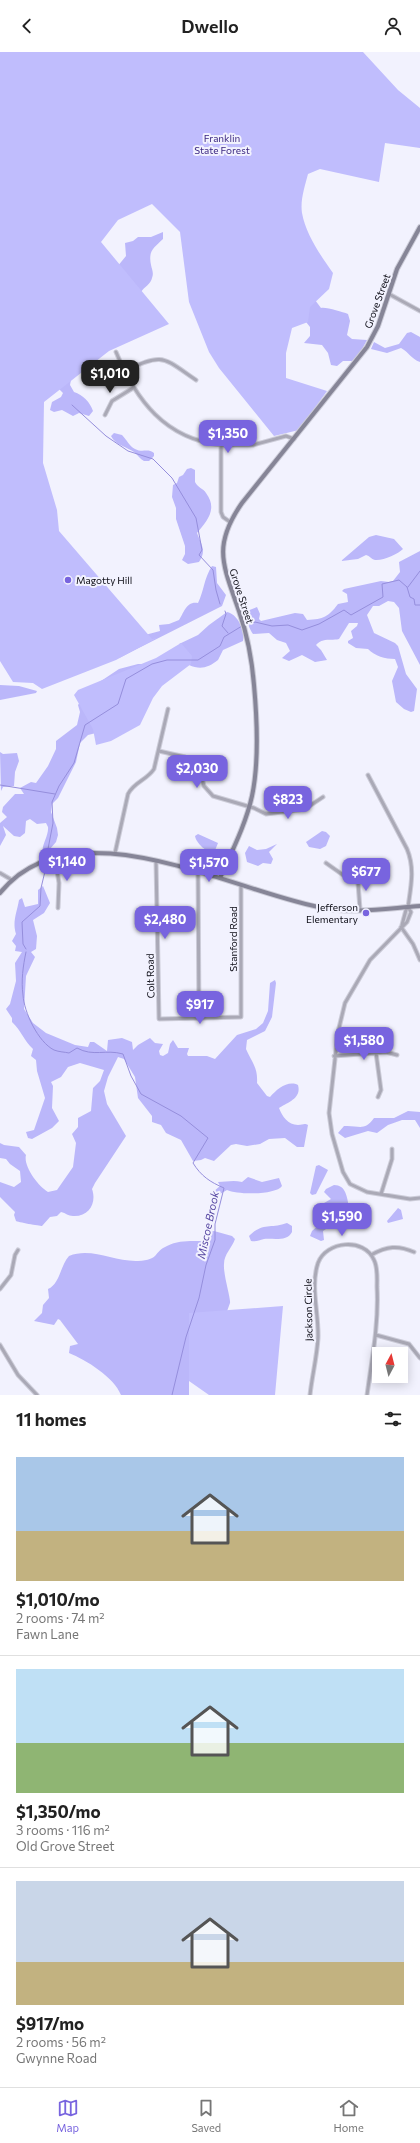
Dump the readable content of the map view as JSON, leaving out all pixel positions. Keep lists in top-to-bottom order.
{
  "streets": {
    "main road": ["Grove Street"],
    "street": ["Stanford Road", "Colt Road", "Jackson Circle"]
  },
  "crossings": [
    ["Stanford Road", "Colt Road"]
  ],
  "water": ["Miscoe Brook"],
  "parks": ["Franklin State Forest"],
  "places": ["Magotty Hill", "Jefferson Elementary"],
  "north": "top",
  "page": {
    "header": "Dwello",
    "price": [
      "$1,010",
      "$1,350",
      "$2,030",
      "$823",
      "$1,140",
      "$1,570",
      "$677",
      "$2,480",
      "$917",
      "$1,580",
      "$1,590"
    ],
    "heading": "11 homes",
    "list": [
      {
        "name": "$1,010/mo",
        "note": "2 rooms · 74 m² · Fawn Lane"
      },
      {
        "name": "$1,350/mo",
        "note": "3 rooms · 116 m² · Old Grove Street"
      },
      {
        "name": "$917/mo",
        "note": "2 rooms · 56 m² · Gwynne Road"
      }
    ],
    "tabs": ["Map", "Saved", "Home"]
  }
}
